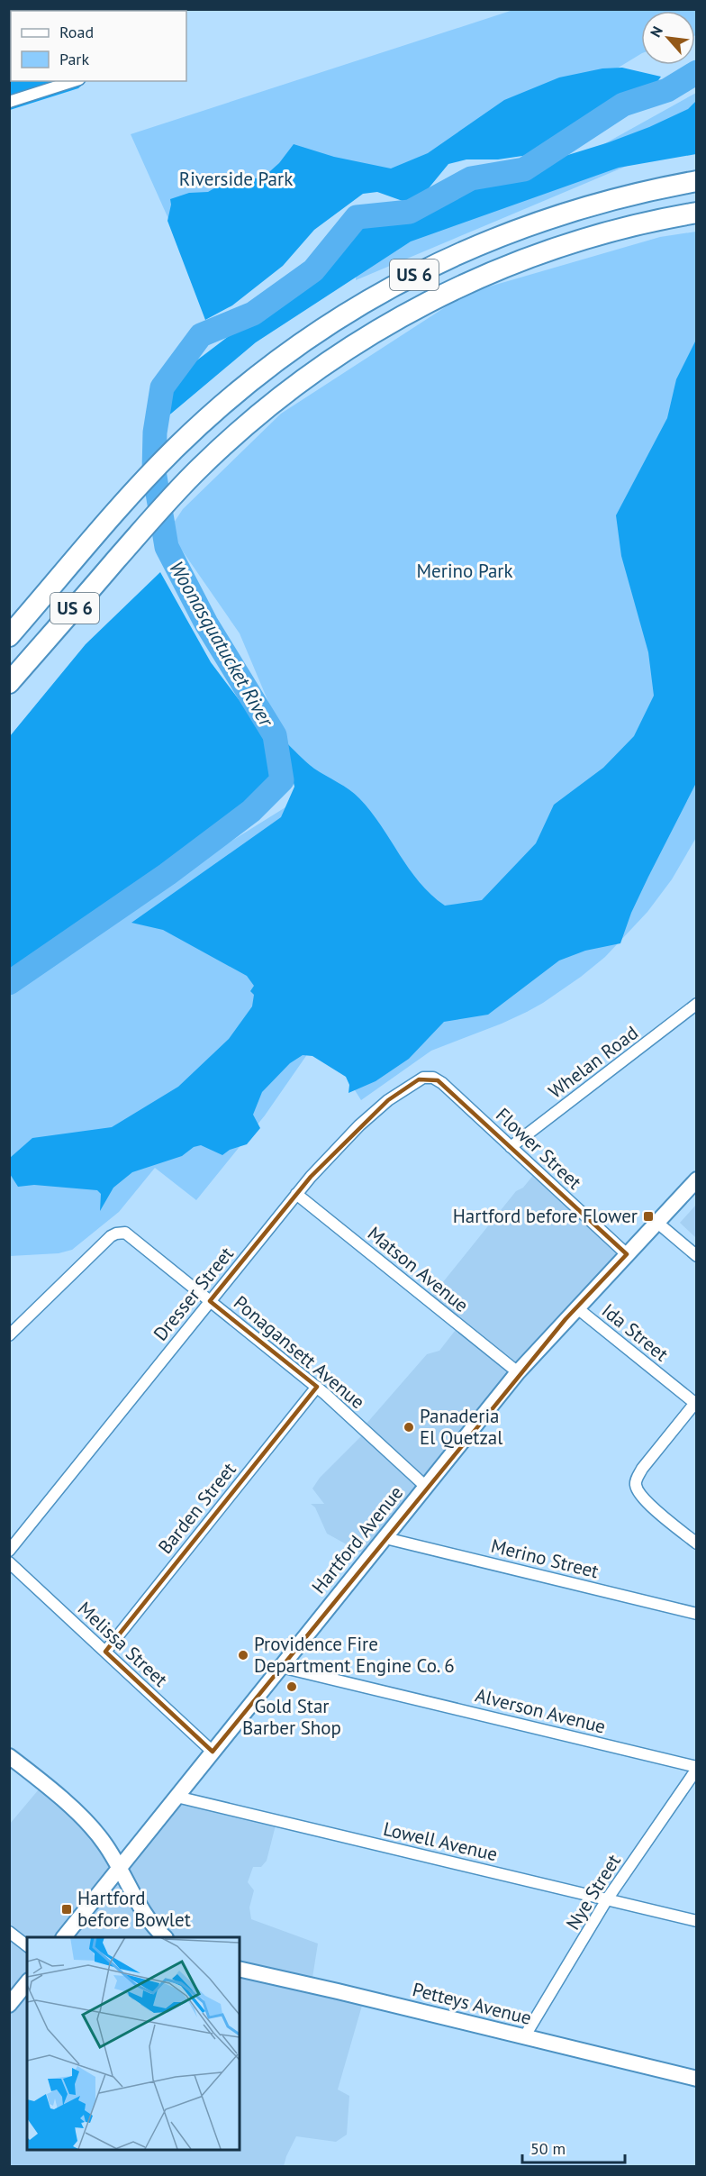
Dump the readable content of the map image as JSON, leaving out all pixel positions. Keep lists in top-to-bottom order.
{
  "streets": {
    "highway": ["US 6"],
    "main road": ["Hartford Avenue", "Petteys Avenue"],
    "street": [
      "Whelan Road",
      "Flower Street",
      "Matson Avenue",
      "Dresser Street",
      "Ida Street",
      "Ponagansett Avenue",
      "Barden Street",
      "Merino Street",
      "Melissa Street",
      "Alverson Avenue",
      "Lowell Avenue",
      "Nye Street"
    ]
  },
  "crossings": [
    ["Whelan Road", "Flower Street"],
    ["Flower Street", "Dresser Street"],
    ["Flower Street", "Hartford Avenue"],
    ["Matson Avenue", "Dresser Street"],
    ["Matson Avenue", "Hartford Avenue"],
    ["Dresser Street", "Ponagansett Avenue"],
    ["Ida Street", "Hartford Avenue"],
    ["Ponagansett Avenue", "Barden Street"],
    ["Ponagansett Avenue", "Hartford Avenue"],
    ["Barden Street", "Melissa Street"],
    ["Hartford Avenue", "Merino Street"],
    ["Hartford Avenue", "Melissa Street"],
    ["Hartford Avenue", "Alverson Avenue"],
    ["Hartford Avenue", "Lowell Avenue"],
    ["Alverson Avenue", "Nye Street"],
    ["Lowell Avenue", "Nye Street"],
    ["Nye Street", "Petteys Avenue"]
  ],
  "water": ["Woonasquatucket River"],
  "parks": ["Riverside Park", "Merino Park"],
  "places": {
    "transit": ["Hartford before Flower", "Hartford before Bowlet"],
    "other": ["Panaderia El Quetzal", "Providence Fire Department Engine Co. 6", "Gold Star Barber Shop"]
  },
  "legend": ["Road", "Park"],
  "scale_bar": "50 m",
  "north": "top left"
}
